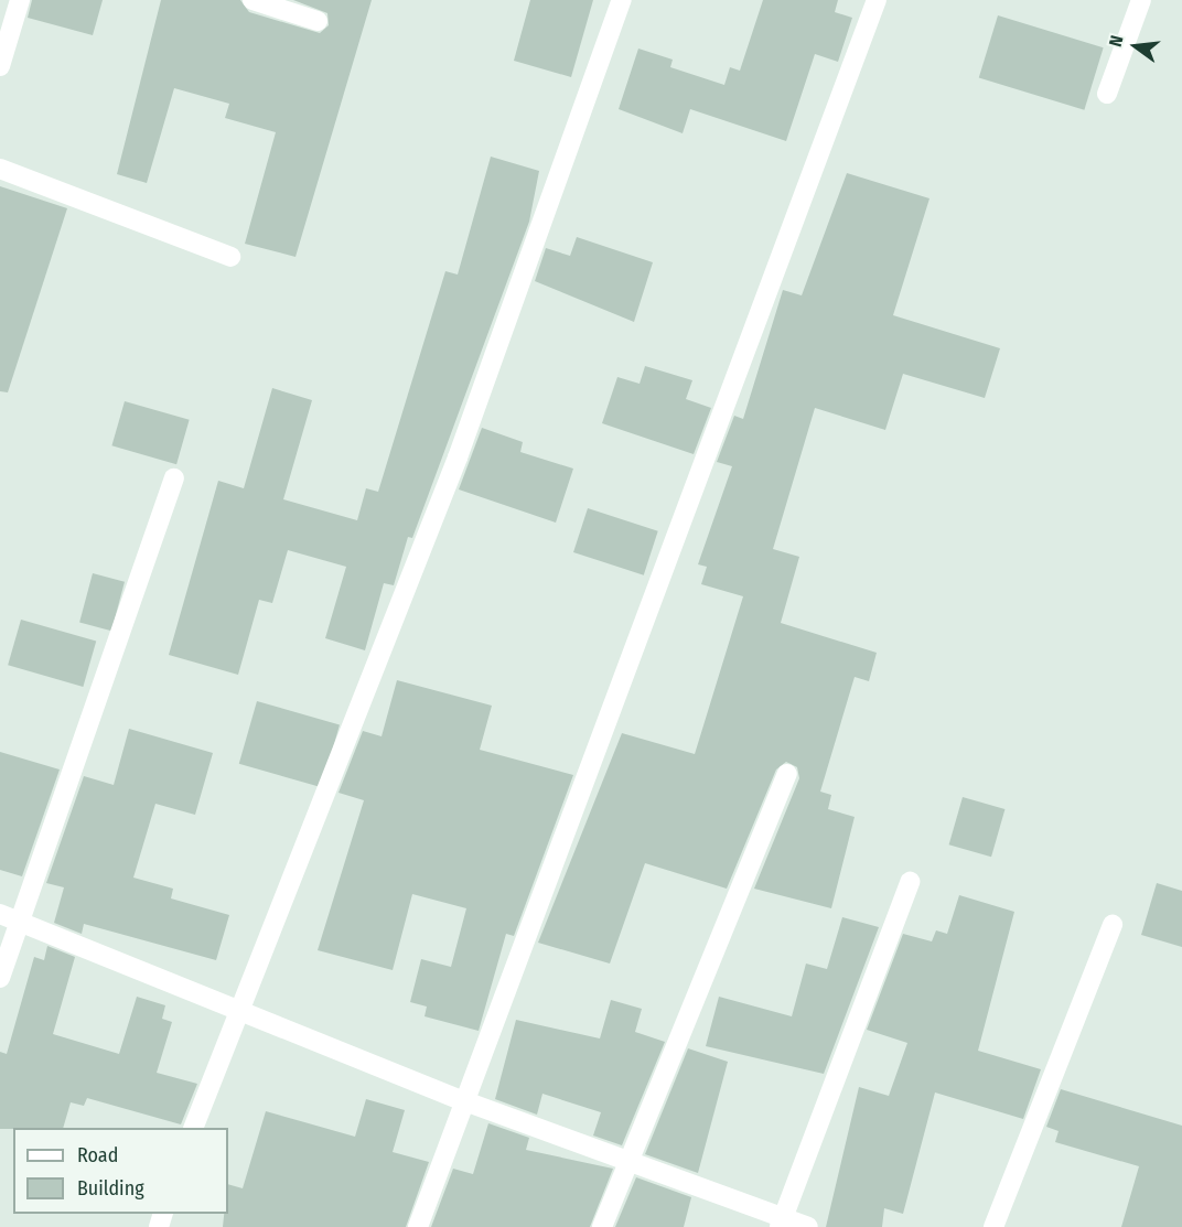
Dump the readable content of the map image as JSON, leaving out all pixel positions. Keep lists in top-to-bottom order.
{
  "legend": ["Road", "Building"],
  "north": "left"
}
